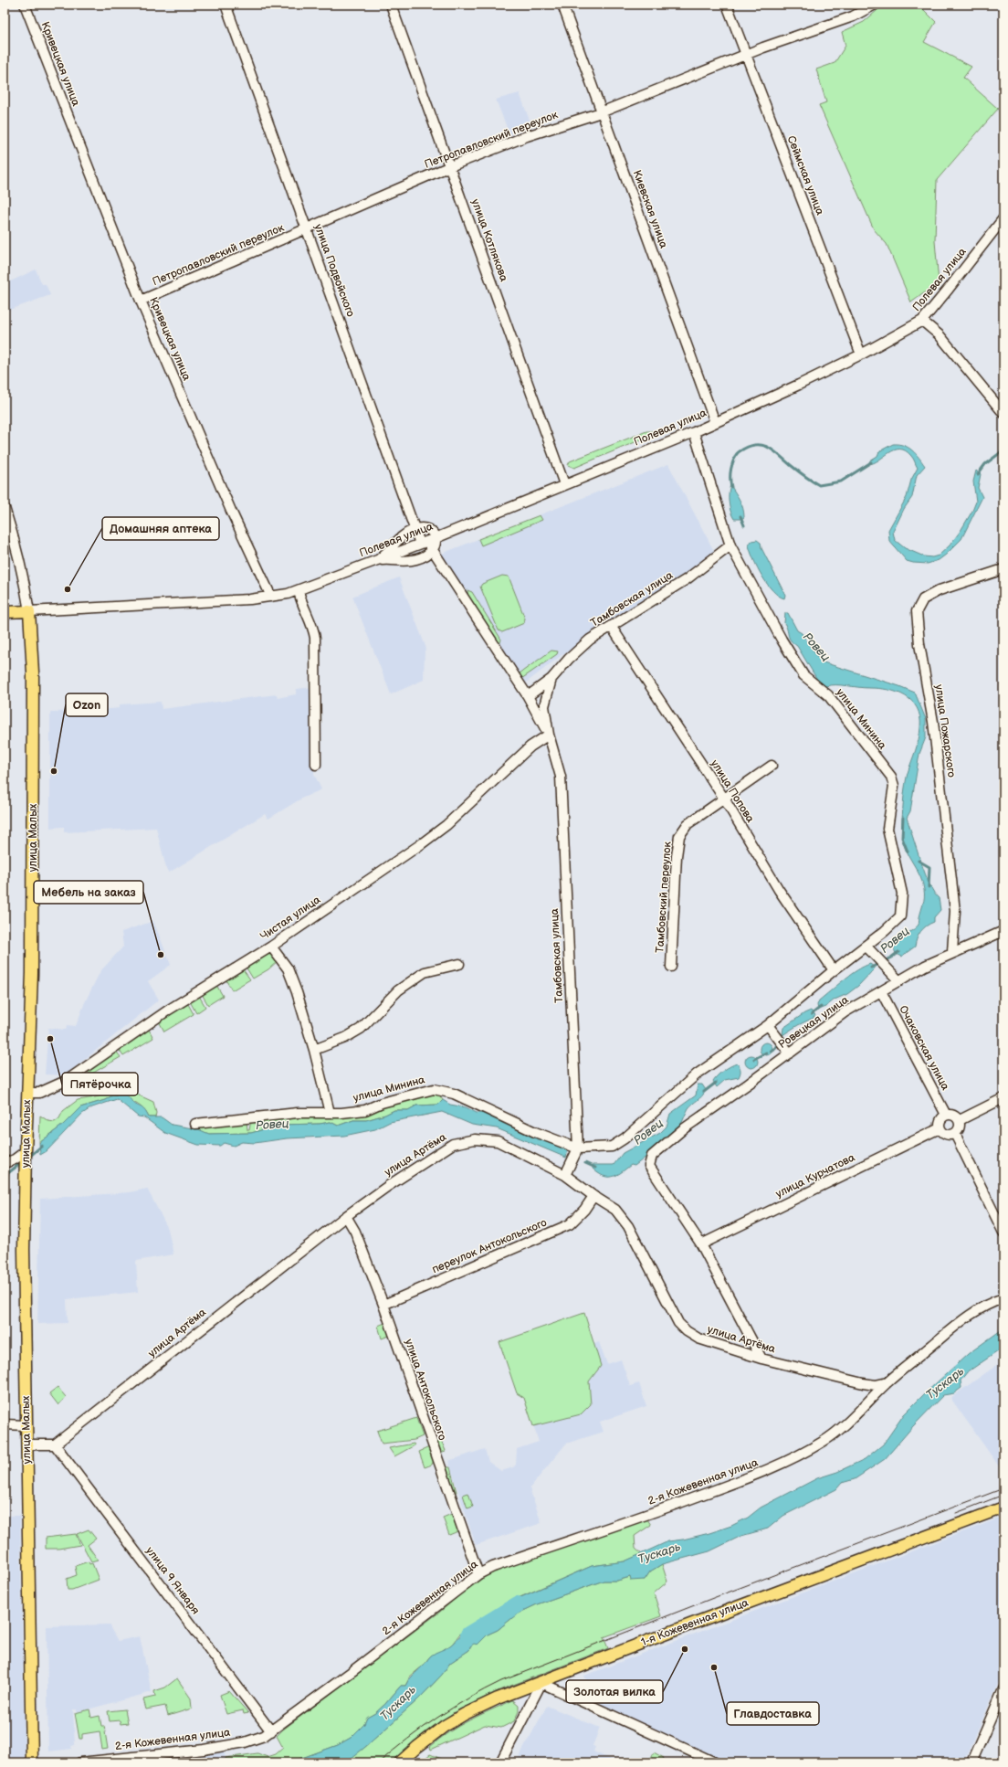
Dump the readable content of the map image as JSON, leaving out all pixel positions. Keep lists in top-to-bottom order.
{
  "streets": {
    "main road": ["улица Малых", "1-я Кожевенная улица"],
    "street": [
      "Кривецкая улица",
      "Петропавловский переулок",
      "Сеймская улица",
      "Киевская улица",
      "улица Котлякова",
      "улица Подвойского",
      "Полевая улица",
      "Тамбовская улица",
      "улица Минина",
      "улица Пожарского",
      "улица Попова",
      "Тамбовский переулок",
      "Чистая улица",
      "Ровецкая улица",
      "Очаковская улица",
      "улица Артёма",
      "улица Курчатова",
      "переулок Антокольского",
      "улица Антокольского",
      "2-я Кожевенная улица",
      "улица 9 Января"
    ]
  },
  "crossings": [
    ["Кривецкая улица", "Петропавловский переулок"],
    ["Кривецкая улица", "Полевая улица"],
    ["Петропавловский переулок", "Сеймская улица"],
    ["Петропавловский переулок", "Киевская улица"],
    ["Петропавловский переулок", "улица Котлякова"],
    ["Петропавловский переулок", "улица Подвойского"],
    ["Сеймская улица", "Полевая улица"],
    ["Киевская улица", "Полевая улица"],
    ["улица Котлякова", "Полевая улица"],
    ["улица Подвойского", "Полевая улица"],
    ["улица Подвойского", "Тамбовская улица"],
    ["Полевая улица", "Тамбовская улица"],
    ["Полевая улица", "улица Минина"],
    ["Полевая улица", "улица Малых"],
    ["Тамбовская улица", "улица Минина"],
    ["Тамбовская улица", "улица Попова"],
    ["Тамбовская улица", "Чистая улица"],
    ["Тамбовская улица", "улица Артёма"],
    ["улица Пожарского", "Ровецкая улица"],
    ["улица Попова", "Тамбовский переулок"],
    ["улица Малых", "Чистая улица"],
    ["Ровецкая улица", "Очаковская улица"],
    ["Ровецкая улица", "улица Курчатова"],
    ["Очаковская улица", "улица Курчатова"],
    ["улица Артёма", "переулок Антокольского"],
    ["улица Артёма", "улица Антокольского"],
    ["улица Артёма", "2-я Кожевенная улица"],
    ["улица Артёма", "улица 9 Января"],
    ["переулок Антокольского", "улица Антокольского"],
    ["улица Антокольского", "2-я Кожевенная улица"],
    ["2-я Кожевенная улица", "улица 9 Января"]
  ],
  "water": ["Ровец", "Тускарь"],
  "places": [
    "Домашняя аптека",
    "Ozon",
    "Мебель на заказ",
    "Пятёрочка",
    "Золотая вилка",
    "Главдоставка"
  ]
}
